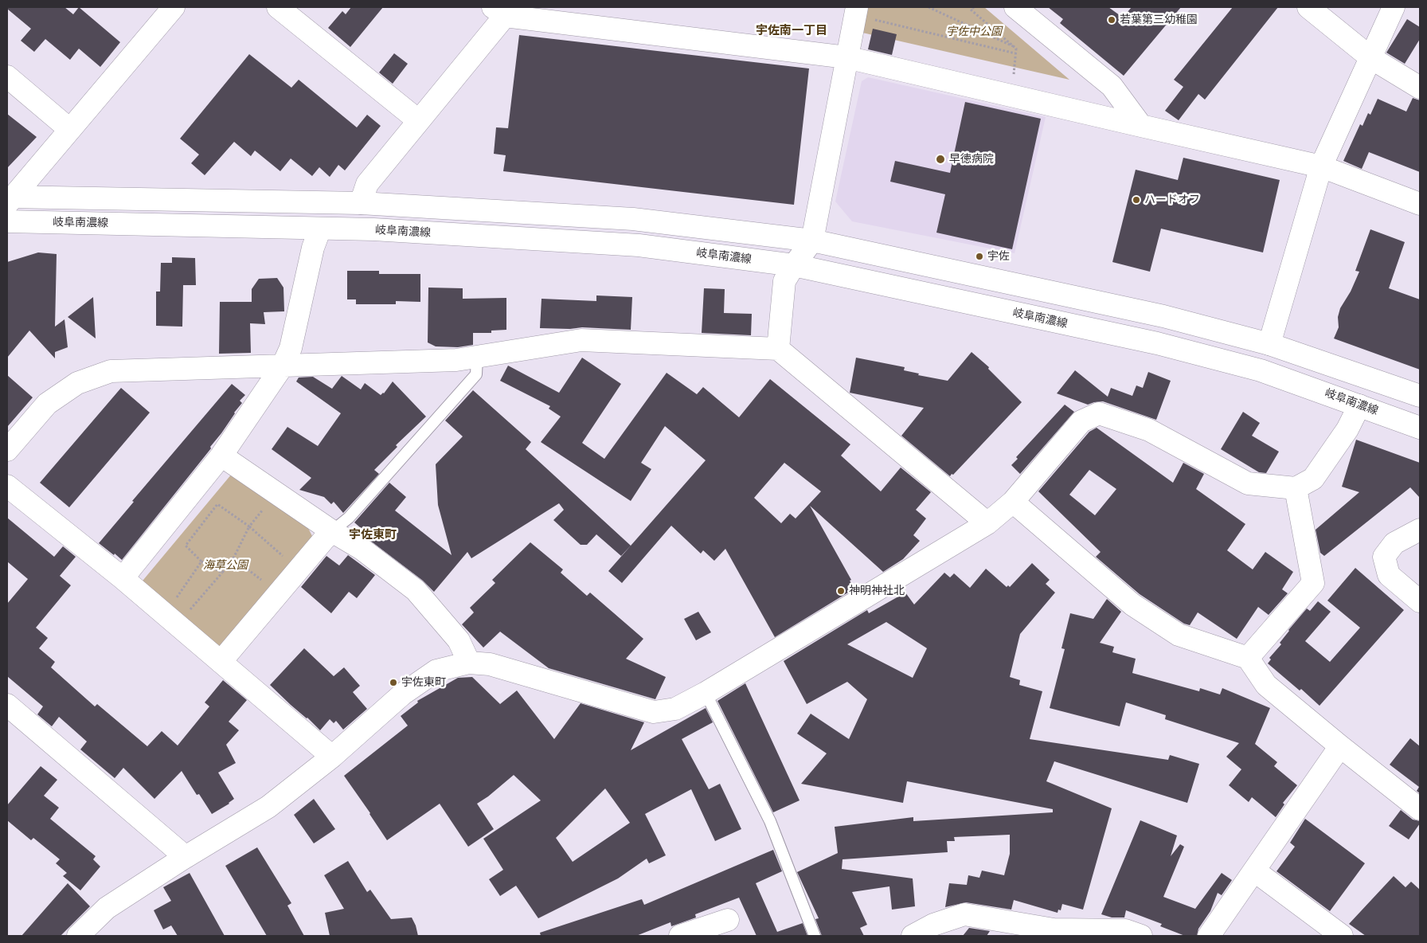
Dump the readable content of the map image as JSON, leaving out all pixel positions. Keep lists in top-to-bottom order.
{
  "streets": {
    "street": ["岐阜南濃線"]
  },
  "districts": ["宇佐南一丁目", "宇佐東町"],
  "parks": ["宇佐中公園", "海草公園"],
  "places": [
    "若葉第三幼稚園",
    "早徳病院",
    "ハードオフ",
    "宇佐",
    "神明神社北",
    "宇佐東町"
  ]
}
